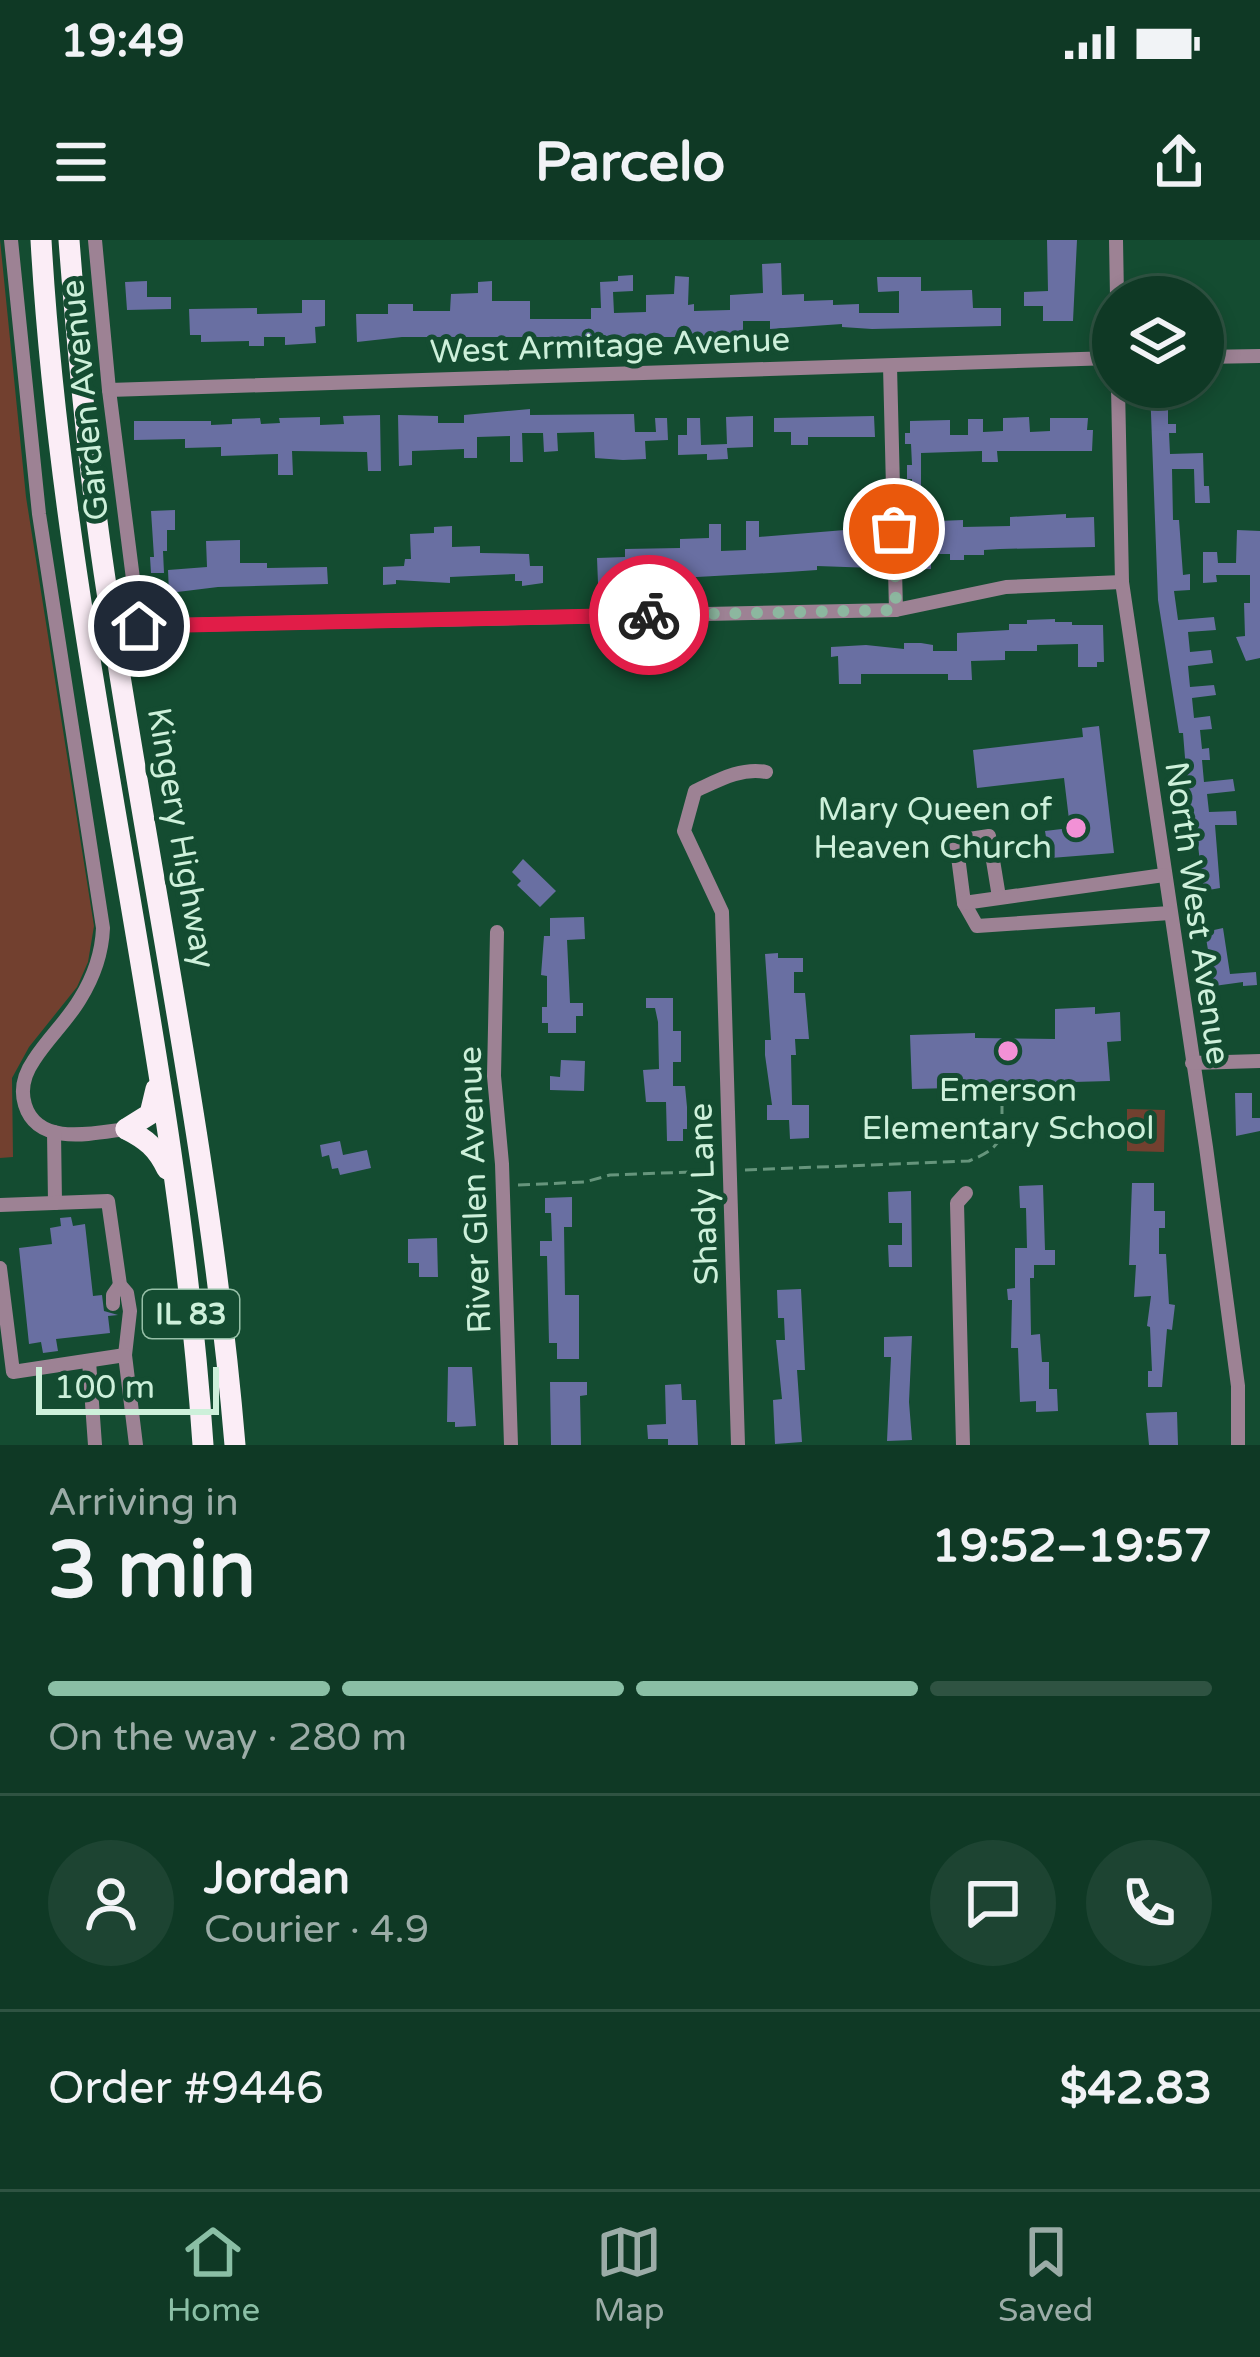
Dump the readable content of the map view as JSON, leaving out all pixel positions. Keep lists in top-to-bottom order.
{
  "streets": {
    "highway": ["Kingery Highway", "IL 83"],
    "street": [
      "West Armitage Avenue",
      "Garden Avenue",
      "North West Avenue",
      "River Glen Avenue",
      "Shady Lane"
    ]
  },
  "crossings": [
    ["West Armitage Avenue", "Garden Avenue"]
  ],
  "places": ["Mary Queen of Heaven Church", "Emerson Elementary School"],
  "scale_bar": "100 m",
  "page": {
    "status": "19:49",
    "header": "Parcelo",
    "scale": "100 m",
    "heading": ["3 min", "Arriving in", "19:52–19:57"],
    "panel": [
      "Jordan",
      "Courier · 4.9",
      "Order #9446",
      "$42.83"
    ],
    "bar": "On the way · 280 m",
    "tabs": ["Home", "Map", "Saved"]
  }
}
